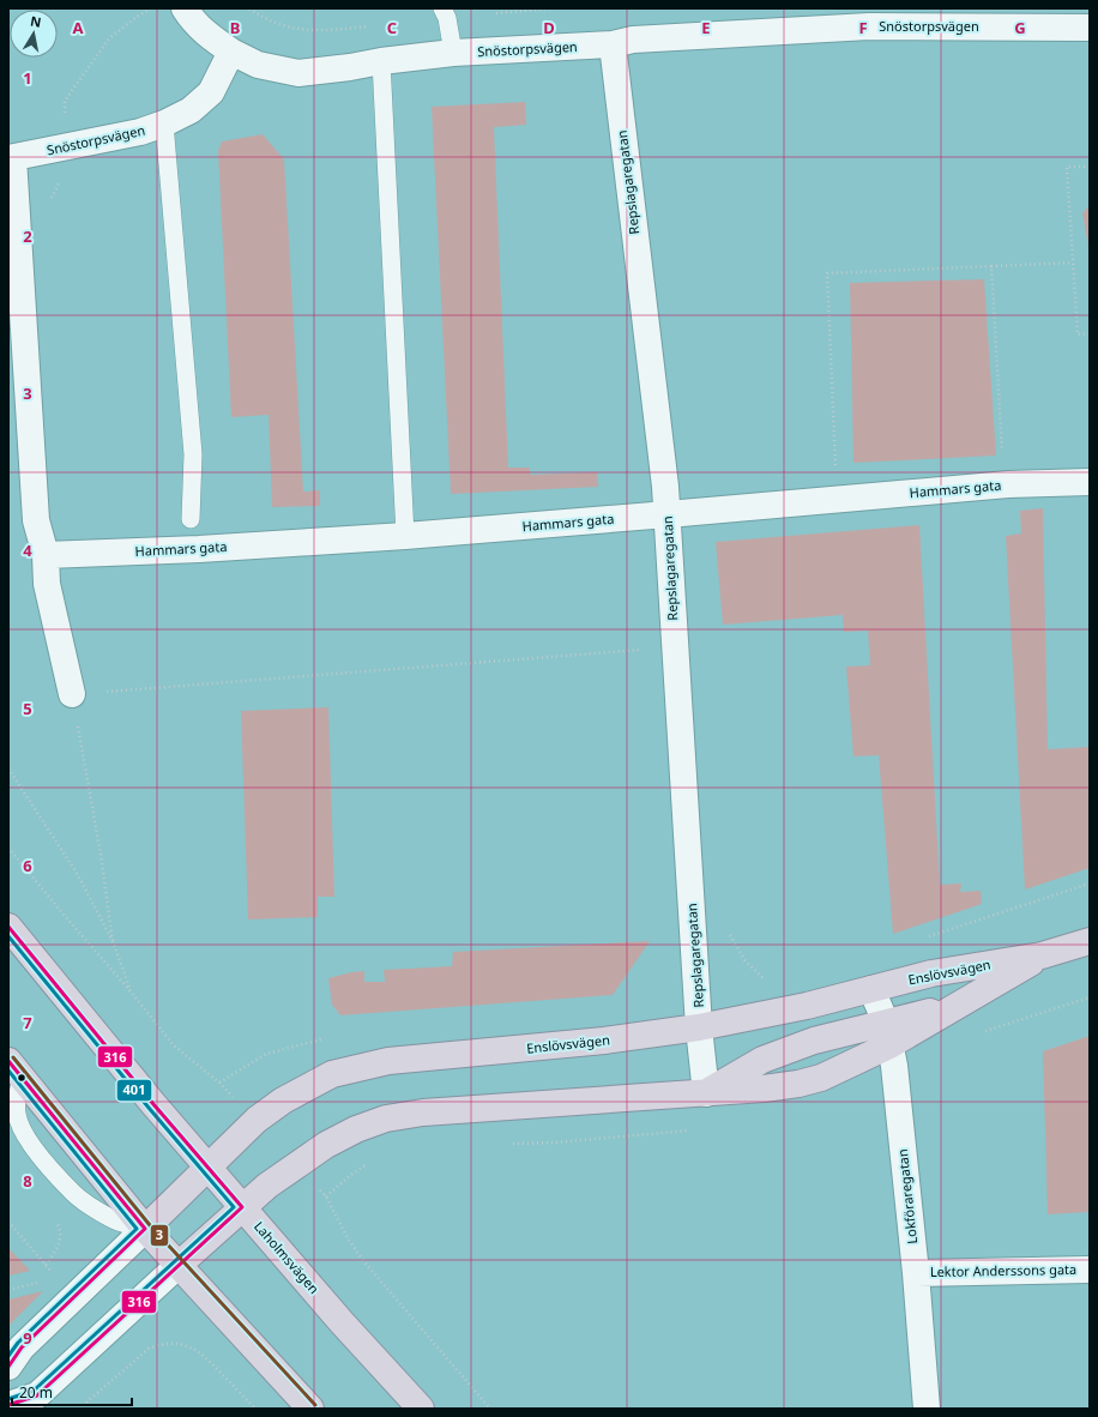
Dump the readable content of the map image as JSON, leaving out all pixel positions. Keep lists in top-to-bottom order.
{
  "streets": {
    "highway": ["Enslövsvägen", "Laholmsvägen"],
    "street": [
      "Snöstorpsvägen",
      "Repslagaregatan",
      "Hammars gata",
      "Lokföraregatan",
      "Lektor Anderssons gata"
    ]
  },
  "crossings": [
    ["Snöstorpsvägen", "Repslagaregatan"],
    ["Repslagaregatan", "Hammars gata"],
    ["Repslagaregatan", "Enslövsvägen"],
    ["Enslövsvägen", "Lokföraregatan"],
    ["Enslövsvägen", "Laholmsvägen"],
    ["Lokföraregatan", "Lektor Anderssons gata"]
  ],
  "lines": ["transit line 316", "transit line 401", "transit line 3"],
  "scale_bar": "20 m",
  "north": "top",
  "grid": {
    "columns": [
      "A",
      "B",
      "C",
      "D",
      "E",
      "F",
      "G"
    ],
    "rows": [
      "1",
      "2",
      "3",
      "4",
      "5",
      "6",
      "7",
      "8",
      "9"
    ]
  }
}
